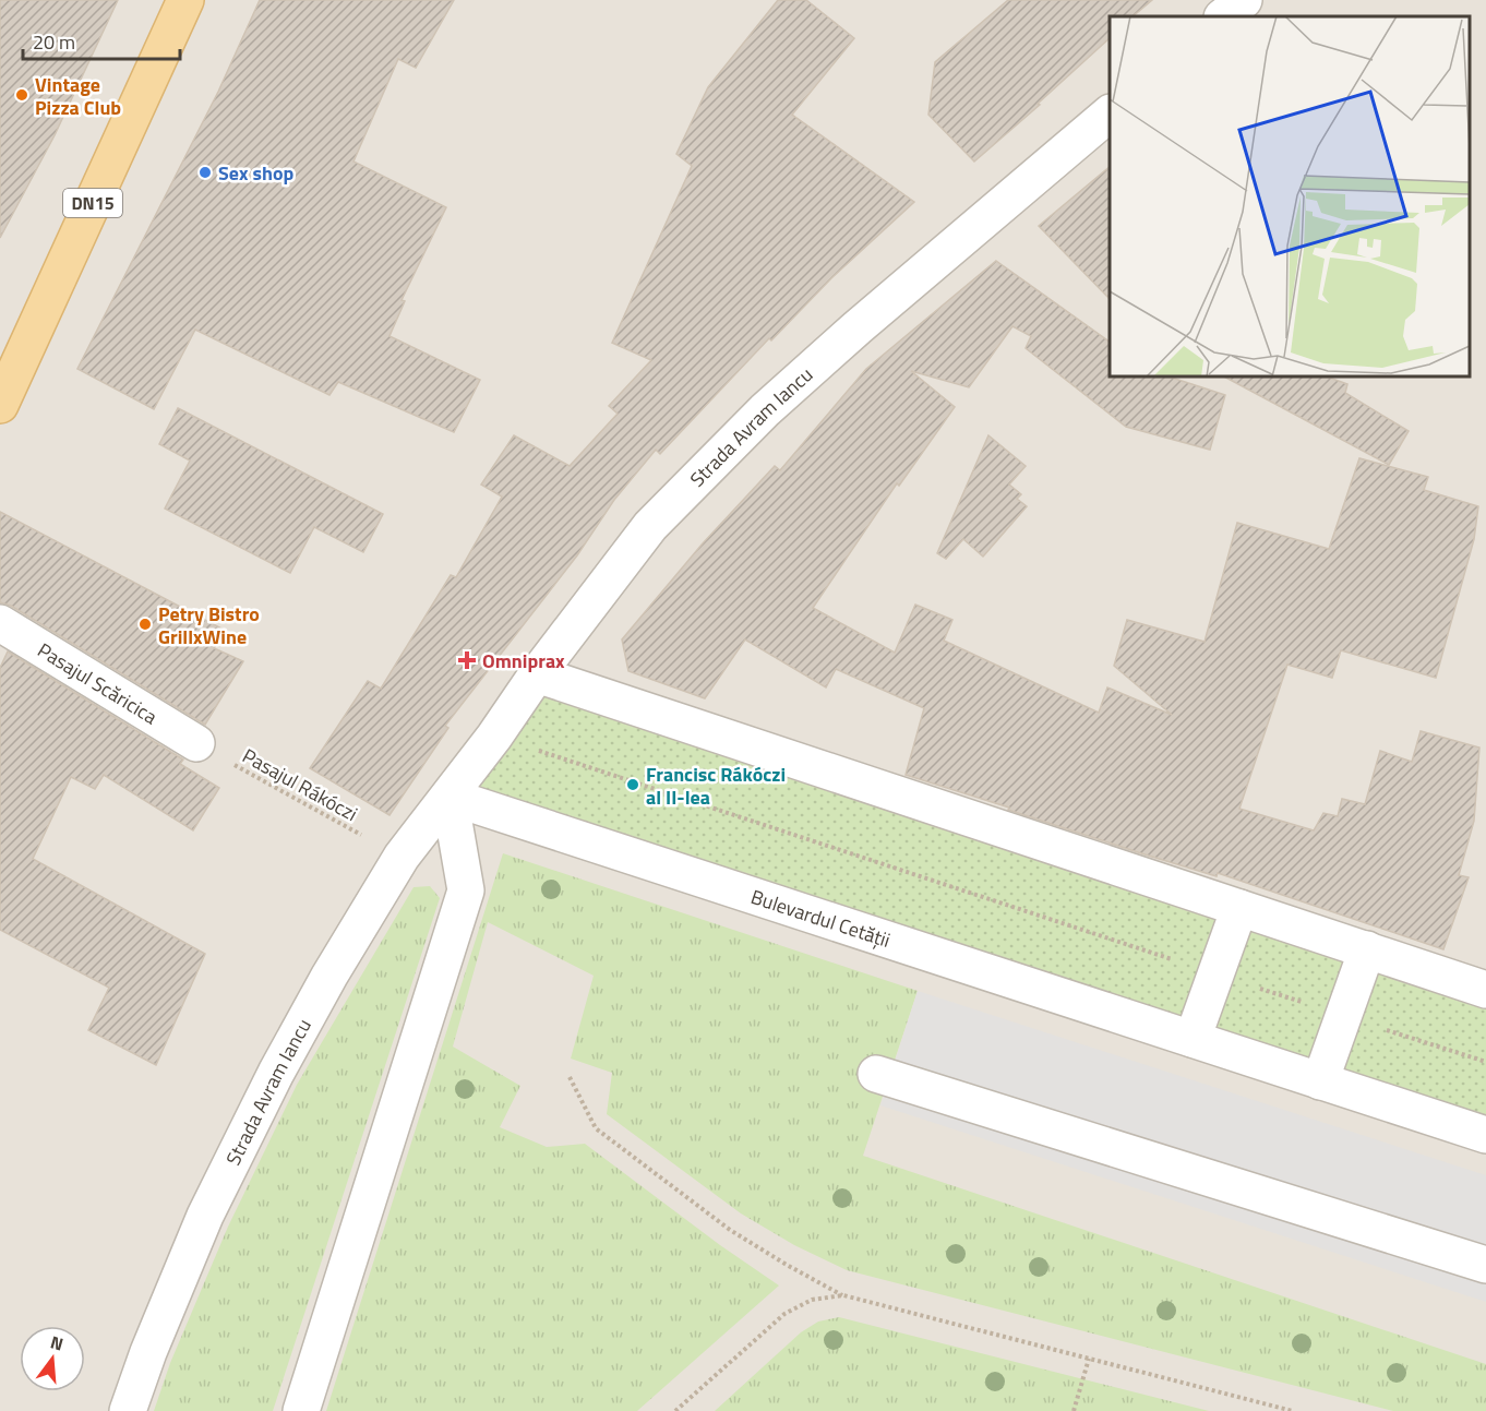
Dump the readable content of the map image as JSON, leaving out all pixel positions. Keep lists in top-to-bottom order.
{
  "streets": {
    "main road": ["DN15"],
    "street": ["Strada Avram Iancu", "Pasajul Scăricica", "Bulevardul Cetății"],
    "path": ["Pasajul Rákóczi"]
  },
  "crossings": [
    ["Strada Avram Iancu", "Bulevardul Cetății"],
    ["Pasajul Scăricica", "Pasajul Rákóczi"]
  ],
  "places": {
    "other": [
      "Vintage Pizza Club",
      "Sex shop",
      "Petry Bistro GrillxWine",
      "Francisc Rákóczi al II-lea"
    ],
    "health": ["Omniprax"]
  },
  "scale_bar": "20 m",
  "north": "top"
}
